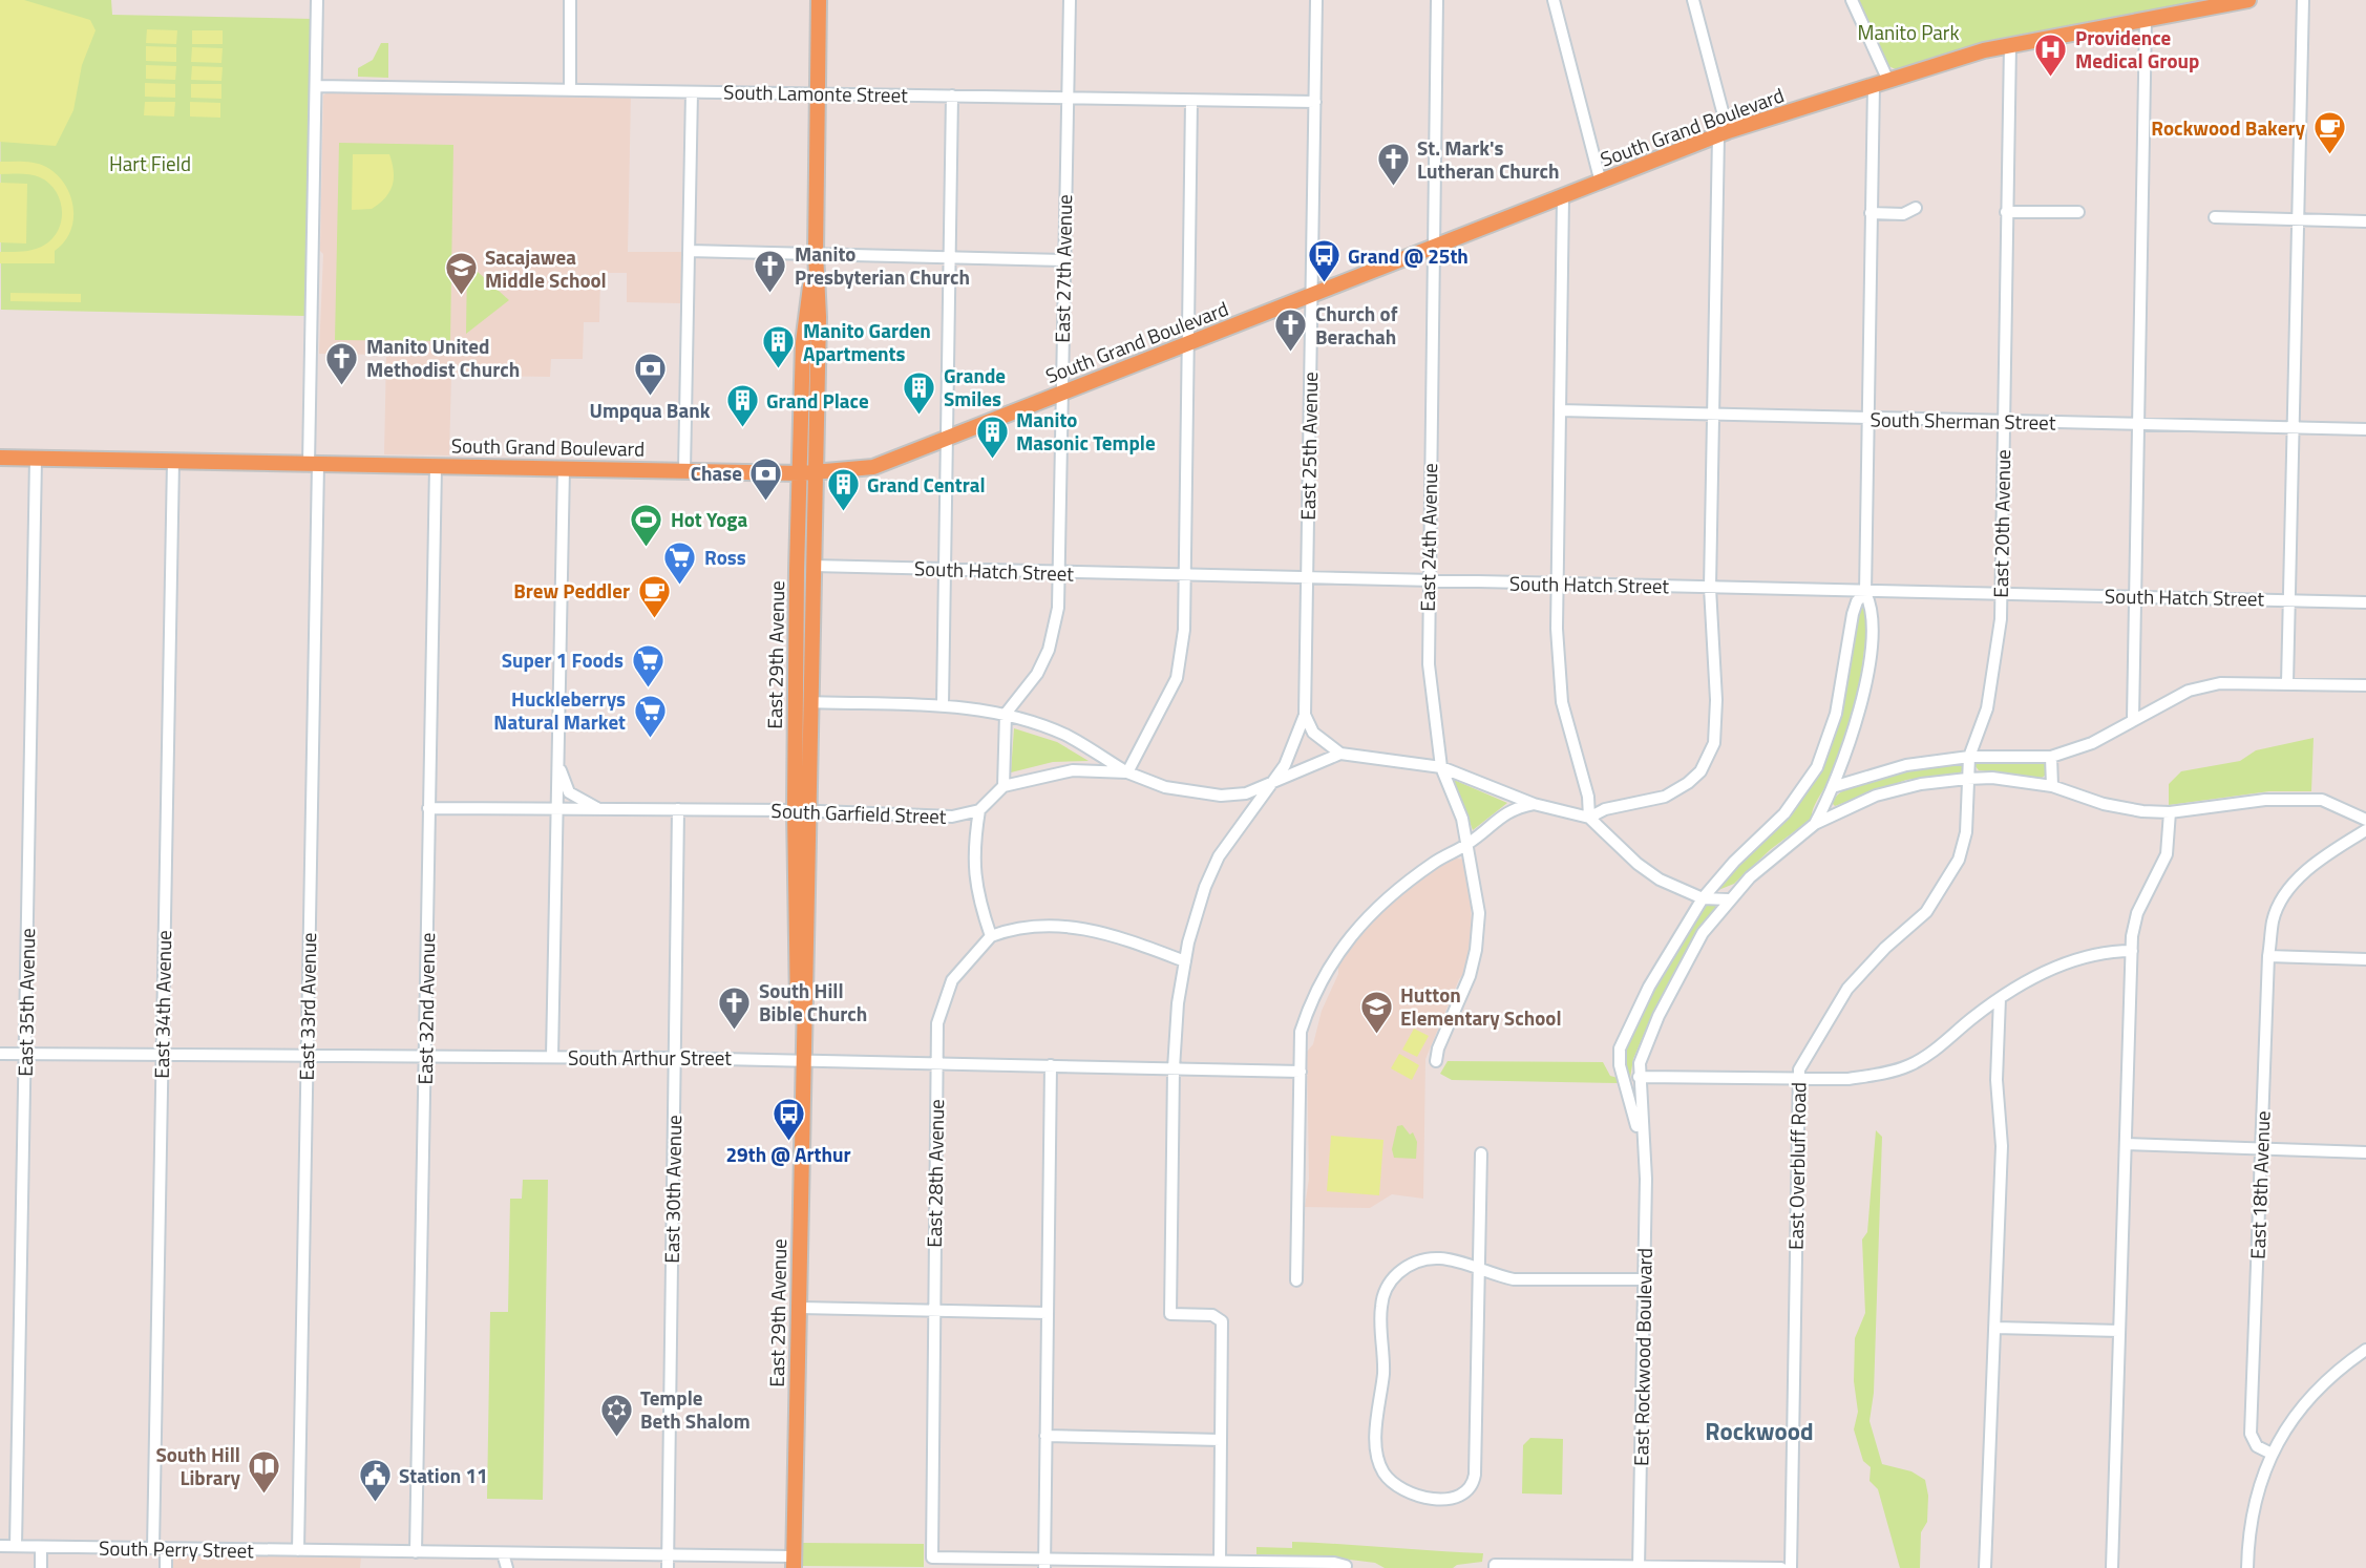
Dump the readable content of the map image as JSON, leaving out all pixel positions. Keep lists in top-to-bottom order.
{
  "streets": {
    "main road": ["South Grand Boulevard", "East 29th Avenue"],
    "street": [
      "South Lamonte Street",
      "East 27th Avenue",
      "South Sherman Street",
      "East 25th Avenue",
      "East 20th Avenue",
      "East 24th Avenue",
      "South Hatch Street",
      "South Garfield Street",
      "East 35th Avenue",
      "East 34th Avenue",
      "East 33rd Avenue",
      "East 32nd Avenue",
      "South Arthur Street",
      "East Overbluff Road",
      "East 28th Avenue",
      "East 18th Avenue",
      "East 30th Avenue",
      "East Rockwood Boulevard",
      "South Perry Street"
    ]
  },
  "crossings": [
    ["South Lamonte Street", "East 27th Avenue"],
    ["South Lamonte Street", "East 25th Avenue"],
    ["South Lamonte Street", "East 29th Avenue"],
    ["South Lamonte Street", "East 33rd Avenue"],
    ["South Grand Boulevard", "East 27th Avenue"],
    ["South Grand Boulevard", "East 25th Avenue"],
    ["South Grand Boulevard", "East 20th Avenue"],
    ["South Grand Boulevard", "East 24th Avenue"],
    ["South Grand Boulevard", "East 29th Avenue"],
    ["South Grand Boulevard", "East 35th Avenue"],
    ["South Grand Boulevard", "East 34th Avenue"],
    ["South Grand Boulevard", "East 33rd Avenue"],
    ["South Grand Boulevard", "East 32nd Avenue"],
    ["East 27th Avenue", "South Hatch Street"],
    ["South Sherman Street", "East 20th Avenue"],
    ["East 25th Avenue", "South Hatch Street"],
    ["East 25th Avenue", "South Arthur Street"],
    ["East 20th Avenue", "South Hatch Street"],
    ["East 20th Avenue", "East Overbluff Road"],
    ["East 24th Avenue", "South Hatch Street"],
    ["South Hatch Street", "East 29th Avenue"],
    ["South Hatch Street", "East Rockwood Boulevard"],
    ["East 29th Avenue", "South Garfield Street"],
    ["East 29th Avenue", "South Arthur Street"],
    ["East 29th Avenue", "South Perry Street"],
    ["South Garfield Street", "East 32nd Avenue"],
    ["South Garfield Street", "East 30th Avenue"],
    ["East 35th Avenue", "South Arthur Street"],
    ["East 35th Avenue", "South Perry Street"],
    ["East 34th Avenue", "South Arthur Street"],
    ["East 34th Avenue", "South Perry Street"],
    ["East 33rd Avenue", "South Arthur Street"],
    ["East 33rd Avenue", "South Perry Street"],
    ["East 32nd Avenue", "South Arthur Street"],
    ["East 32nd Avenue", "South Perry Street"],
    ["South Arthur Street", "East 28th Avenue"],
    ["South Arthur Street", "East 30th Avenue"],
    ["East 30th Avenue", "South Perry Street"]
  ],
  "districts": ["Rockwood"],
  "parks": ["Manito Park", "Hart Field"],
  "places": {
    "hospital": ["Providence Medical Group"],
    "cafe": ["Rockwood Bakery", "Brew Peddler"],
    "church": [
      "St. Mark's Lutheran Church",
      "Manito Presbyterian Church",
      "Church of Berachah",
      "Manito United Methodist Church",
      "South Hill Bible Church"
    ],
    "bus stop": ["Grand @ 25th", "29th @ Arthur"],
    "school or university": ["Sacajawea Middle School", "Hutton Elementary School"],
    "building": [
      "Manito Garden Apartments",
      "Grande Smiles",
      "Grand Place",
      "Manito Masonic Temple",
      "Grand Central"
    ],
    "bank": ["Umpqua Bank", "Chase"],
    "sports": ["Hot Yoga"],
    "supermarket": ["Ross", "Super 1 Foods", "Huckleberrys Natural Market"],
    "synagogue": ["Temple Beth Shalom"],
    "library": ["South Hill Library"],
    "public building": ["Station 11"]
  }
}
